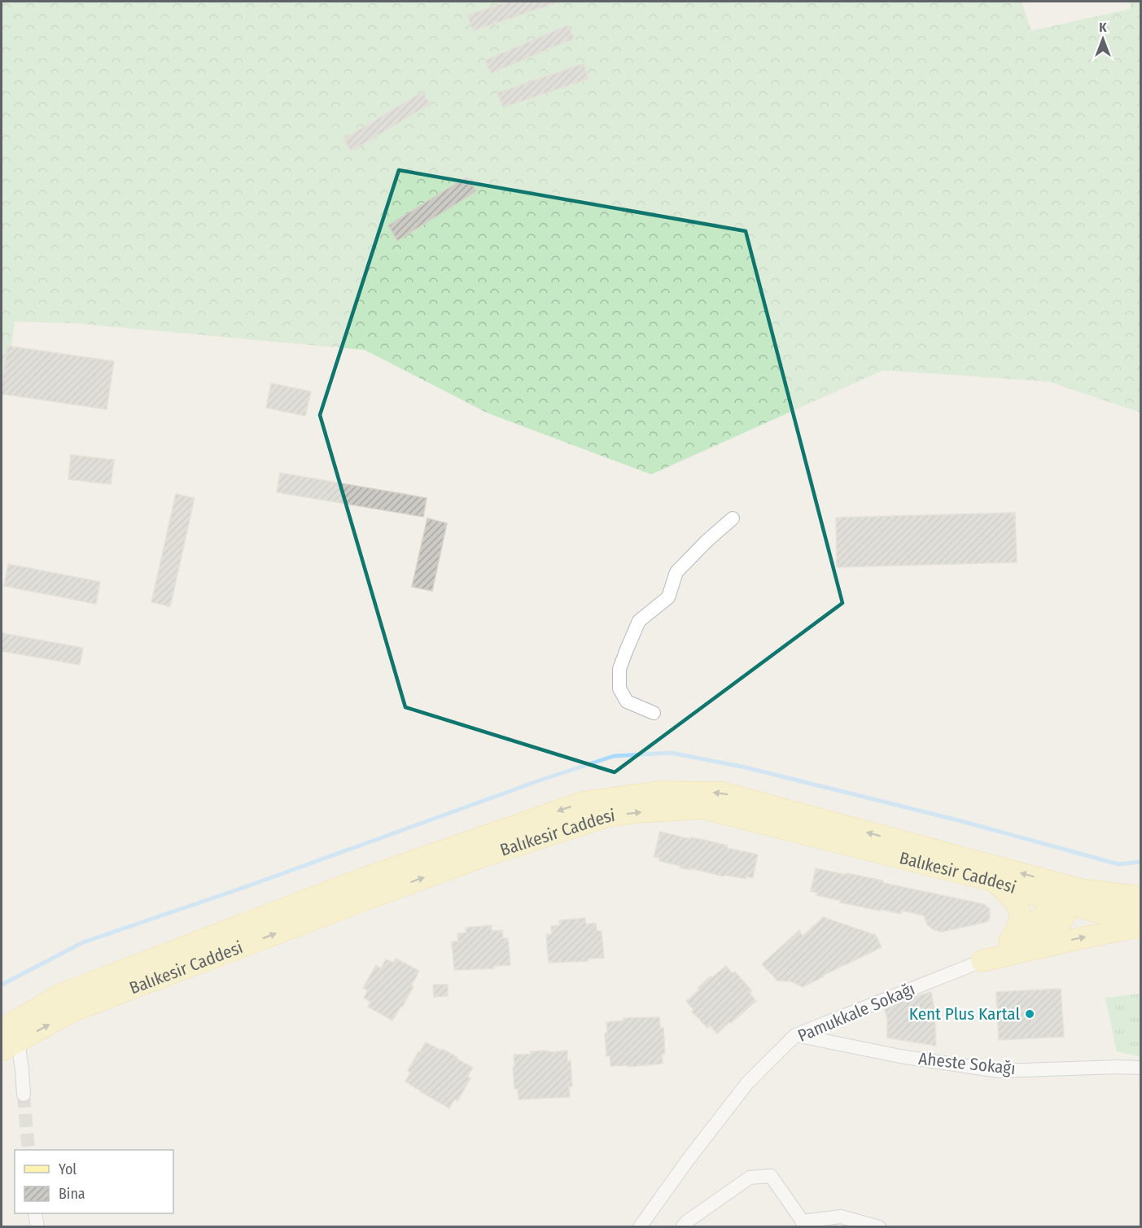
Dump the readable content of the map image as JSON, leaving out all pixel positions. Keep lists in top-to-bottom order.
{
  "streets": {
    "main road": ["Balıkesir Caddesi"],
    "street": ["Pamukkale Sokağı", "Aheste Sokağı"]
  },
  "crossings": [
    ["Pamukkale Sokağı", "Aheste Sokağı"]
  ],
  "places": ["Kent Plus Kartal"],
  "legend": ["Yol", "Bina"],
  "north": "top"
}
